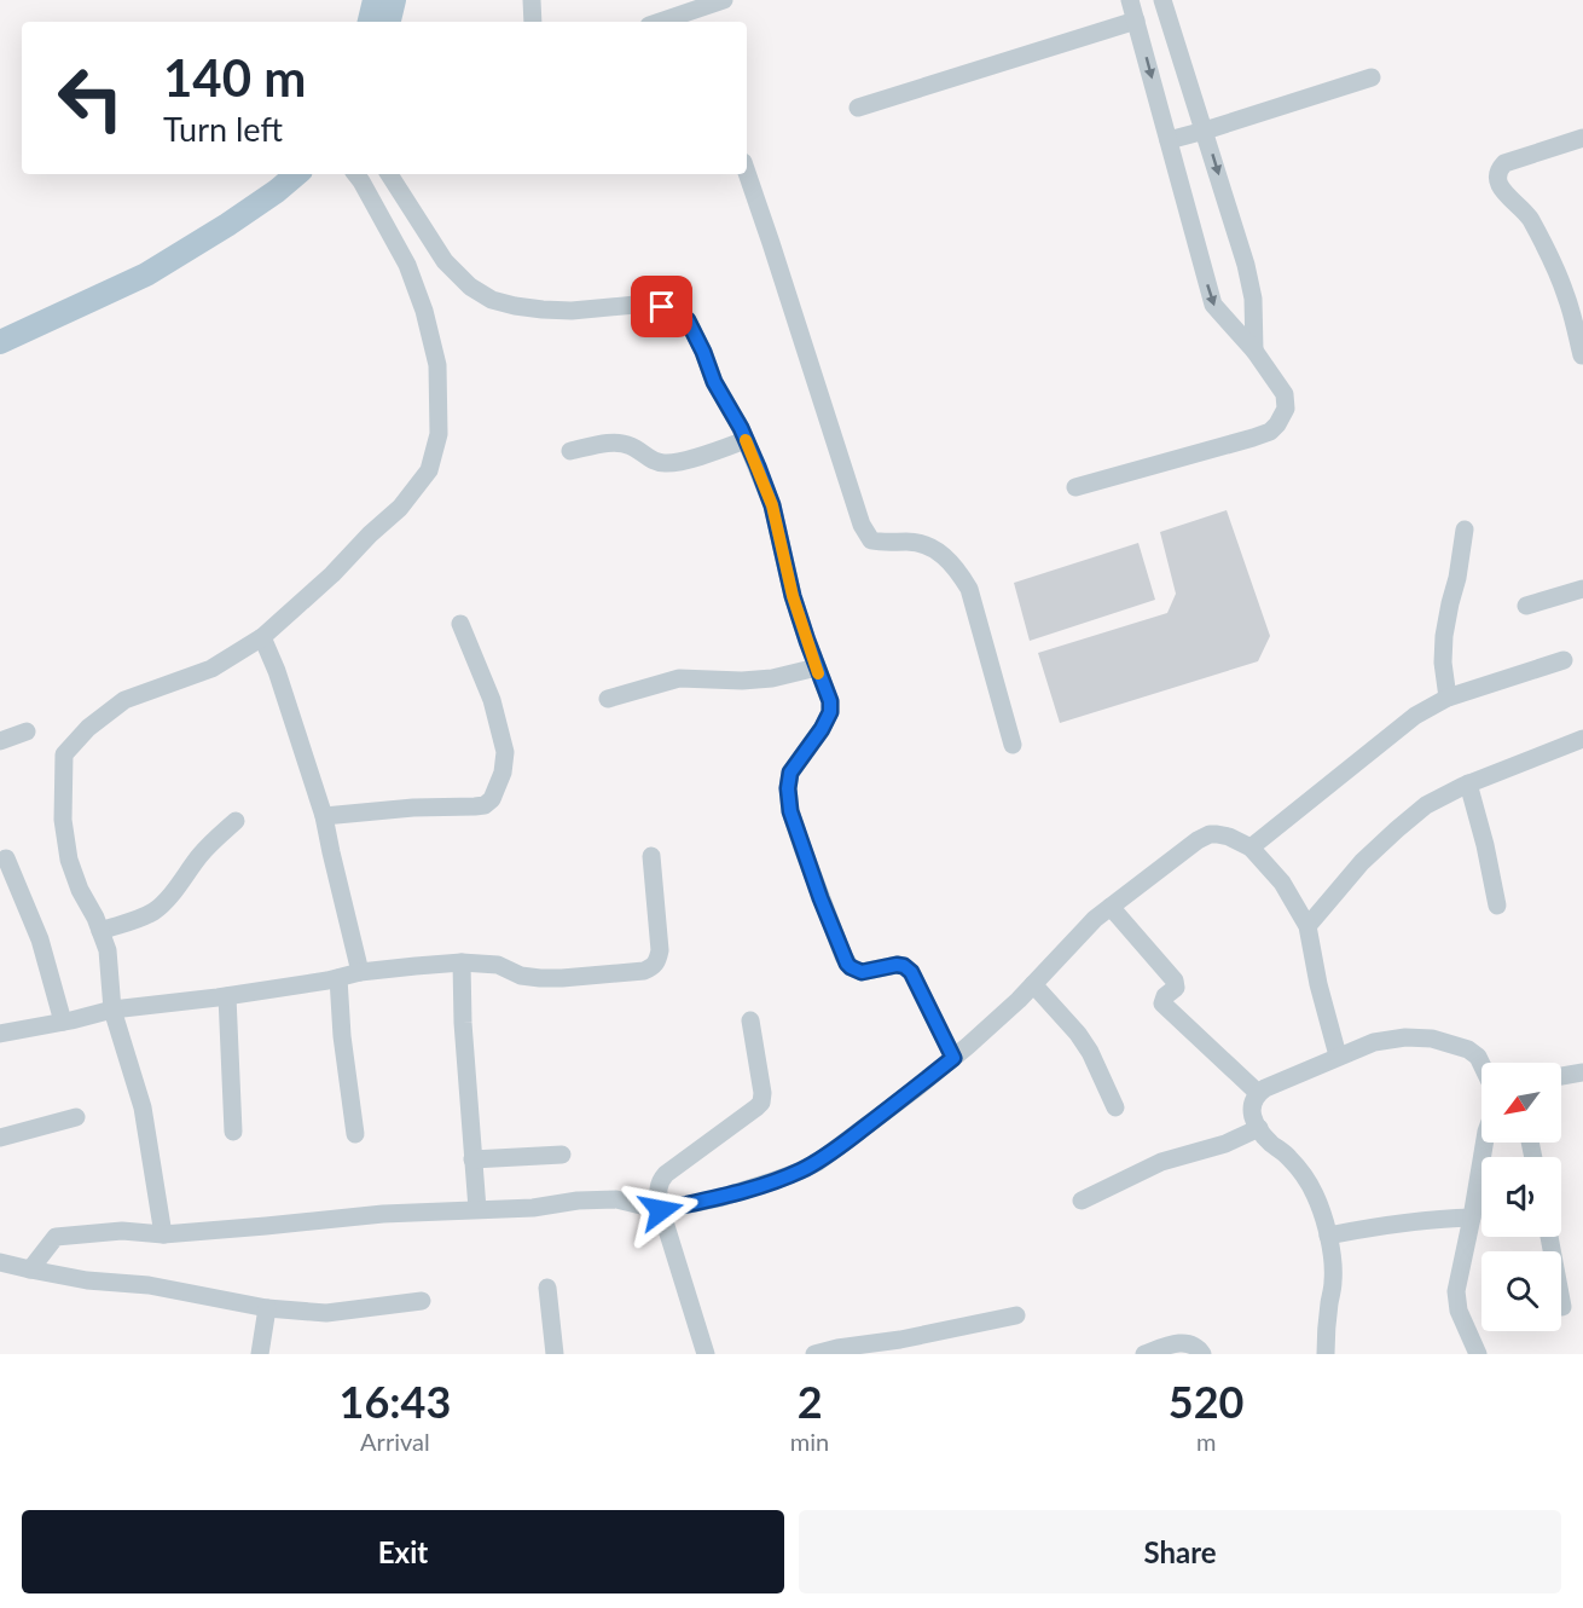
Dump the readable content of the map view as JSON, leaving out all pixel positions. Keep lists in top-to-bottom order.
{
  "north": "bottom left",
  "page": {
    "turn": ["140 m", "Turn left"],
    "eta": [
      "16:43",
      "Arrival",
      "2",
      "min",
      "520",
      "m"
    ],
    "buttons": ["Exit", "Share"]
  }
}
